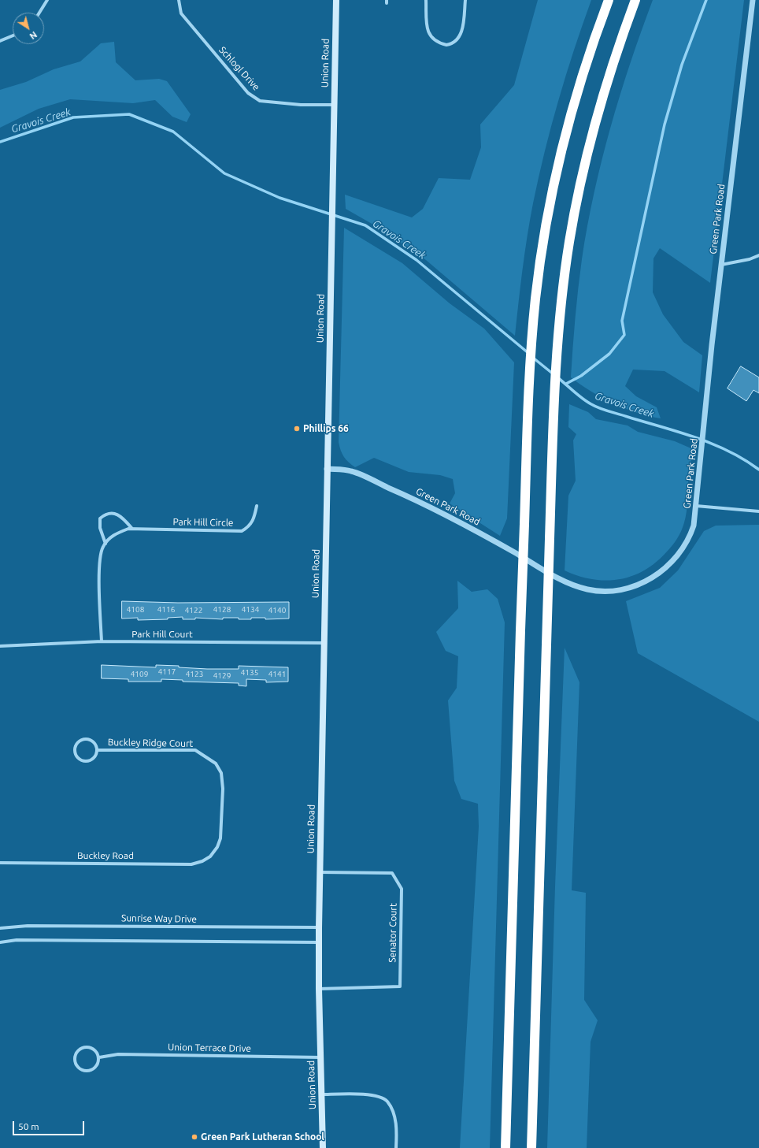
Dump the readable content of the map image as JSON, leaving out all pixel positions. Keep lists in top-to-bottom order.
{
  "streets": {
    "main road": ["Union Road"],
    "street": [
      "Schlogl Drive",
      "Green Park Road",
      "Park Hill Circle",
      "Park Hill Court",
      "Buckley Ridge Court",
      "Buckley Road",
      "Sunrise Way Drive",
      "Senator Court",
      "Union Terrace Drive"
    ]
  },
  "crossings": [
    ["Union Road", "Schlogl Drive"],
    ["Union Road", "Green Park Road"],
    ["Union Road", "Park Hill Court"],
    ["Union Road", "Sunrise Way Drive"],
    ["Union Road", "Senator Court"],
    ["Union Road", "Union Terrace Drive"],
    ["Park Hill Circle", "Park Hill Court"],
    ["Buckley Ridge Court", "Buckley Road"]
  ],
  "water": ["Gravois Creek"],
  "places": ["Phillips 66", "Green Park Lutheran School"],
  "house_numbers": [
    "4108",
    "4116",
    "4128",
    "4134",
    "4122",
    "4140",
    "4117",
    "4135",
    "4109",
    "4123",
    "4141",
    "4129"
  ],
  "scale_bar": "50 m",
  "north": "bottom right"
}
